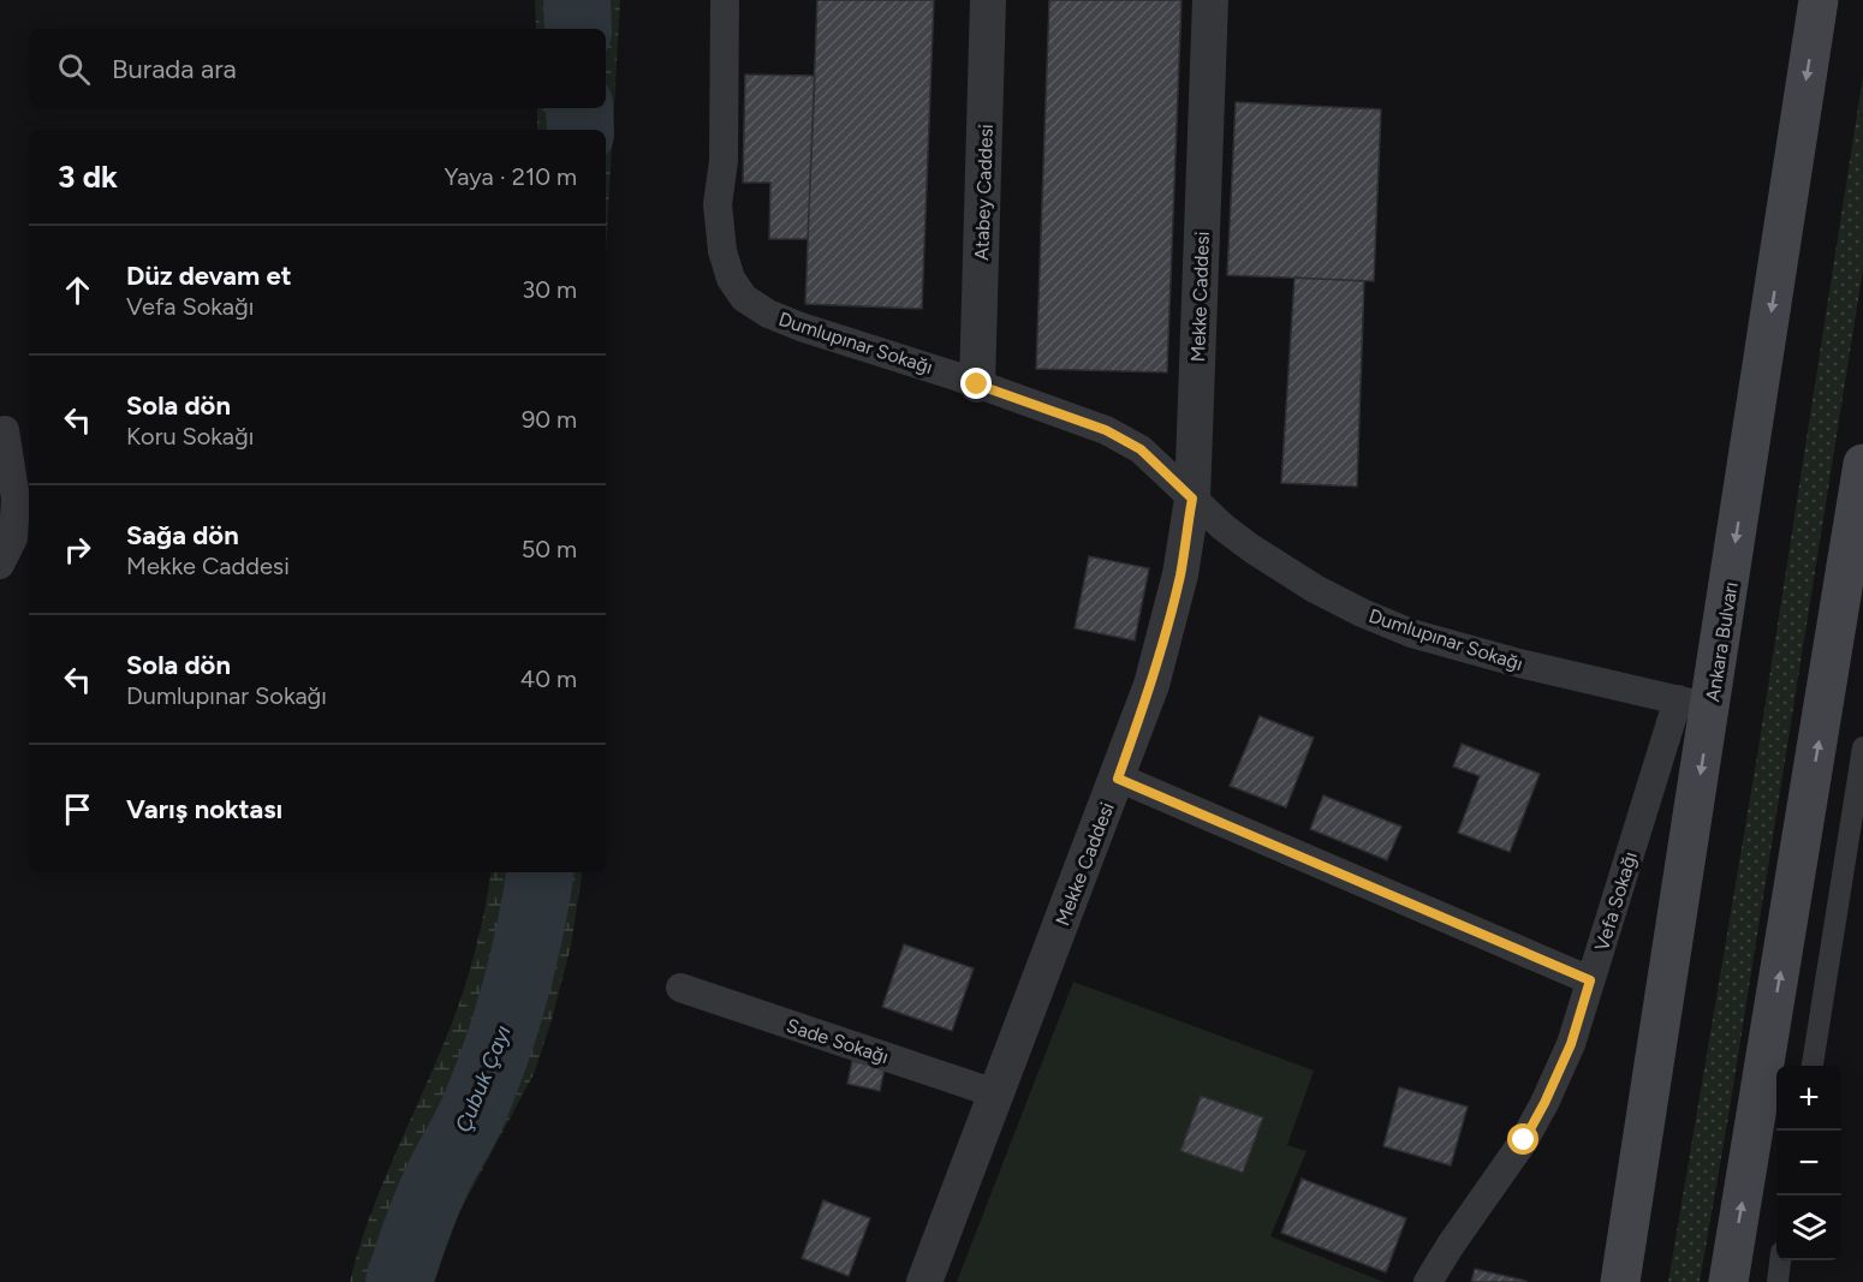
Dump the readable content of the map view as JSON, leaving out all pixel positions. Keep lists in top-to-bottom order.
{
  "streets": {
    "main road": ["Ankara Bulvarı"],
    "street": [
      "Atabey Caddesi",
      "Mekke Caddesi",
      "Dumlupınar Sokağı",
      "Vefa Sokağı",
      "Sade Sokağı"
    ]
  },
  "crossings": [
    ["Atabey Caddesi", "Dumlupınar Sokağı"],
    ["Mekke Caddesi", "Dumlupınar Sokağı"],
    ["Mekke Caddesi", "Sade Sokağı"],
    ["Dumlupınar Sokağı", "Ankara Bulvarı"],
    ["Dumlupınar Sokağı", "Vefa Sokağı"],
    ["Ankara Bulvarı", "Vefa Sokağı"]
  ],
  "water": ["Çubuk Çayı"],
  "page": {
    "search": "Burada ara",
    "heading": ["3 dk", "Yaya · 210 m"],
    "list": [
      ["Düz devam et", "Vefa Sokağı", "30 m"],
      ["Sola dön", "Koru Sokağı", "90 m"],
      ["Sağa dön", "Mekke Caddesi", "50 m"],
      ["Sola dön", "Dumlupınar Sokağı", "40 m"],
      "Varış noktası"
    ],
    "map_buttons": ["+", "−"]
  }
}
